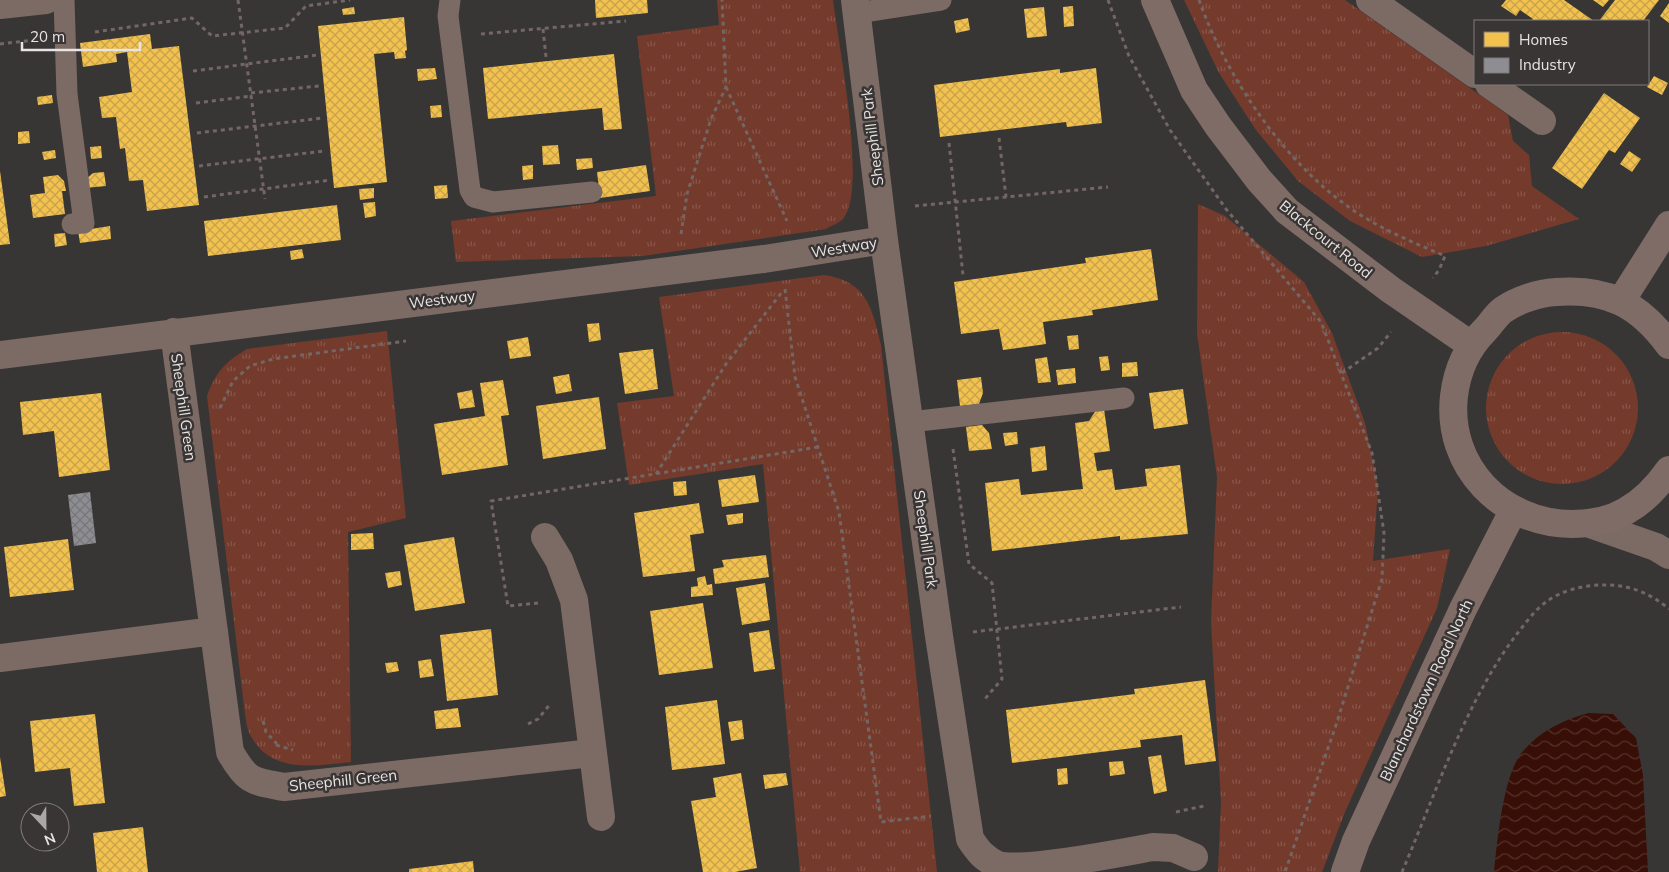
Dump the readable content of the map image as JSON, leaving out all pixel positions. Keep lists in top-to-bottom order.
{
  "streets": {
    "main road": ["Blackcourt Road", "Blanchardstown Road North"],
    "street": ["Sheephill Park", "Westway", "Sheephill Green"]
  },
  "crossings": [
    ["Sheephill Park", "Westway"],
    ["Westway", "Sheephill Green"]
  ],
  "legend": ["Homes", "Industry"],
  "scale_bar": "20 m",
  "north": "bottom"
}
